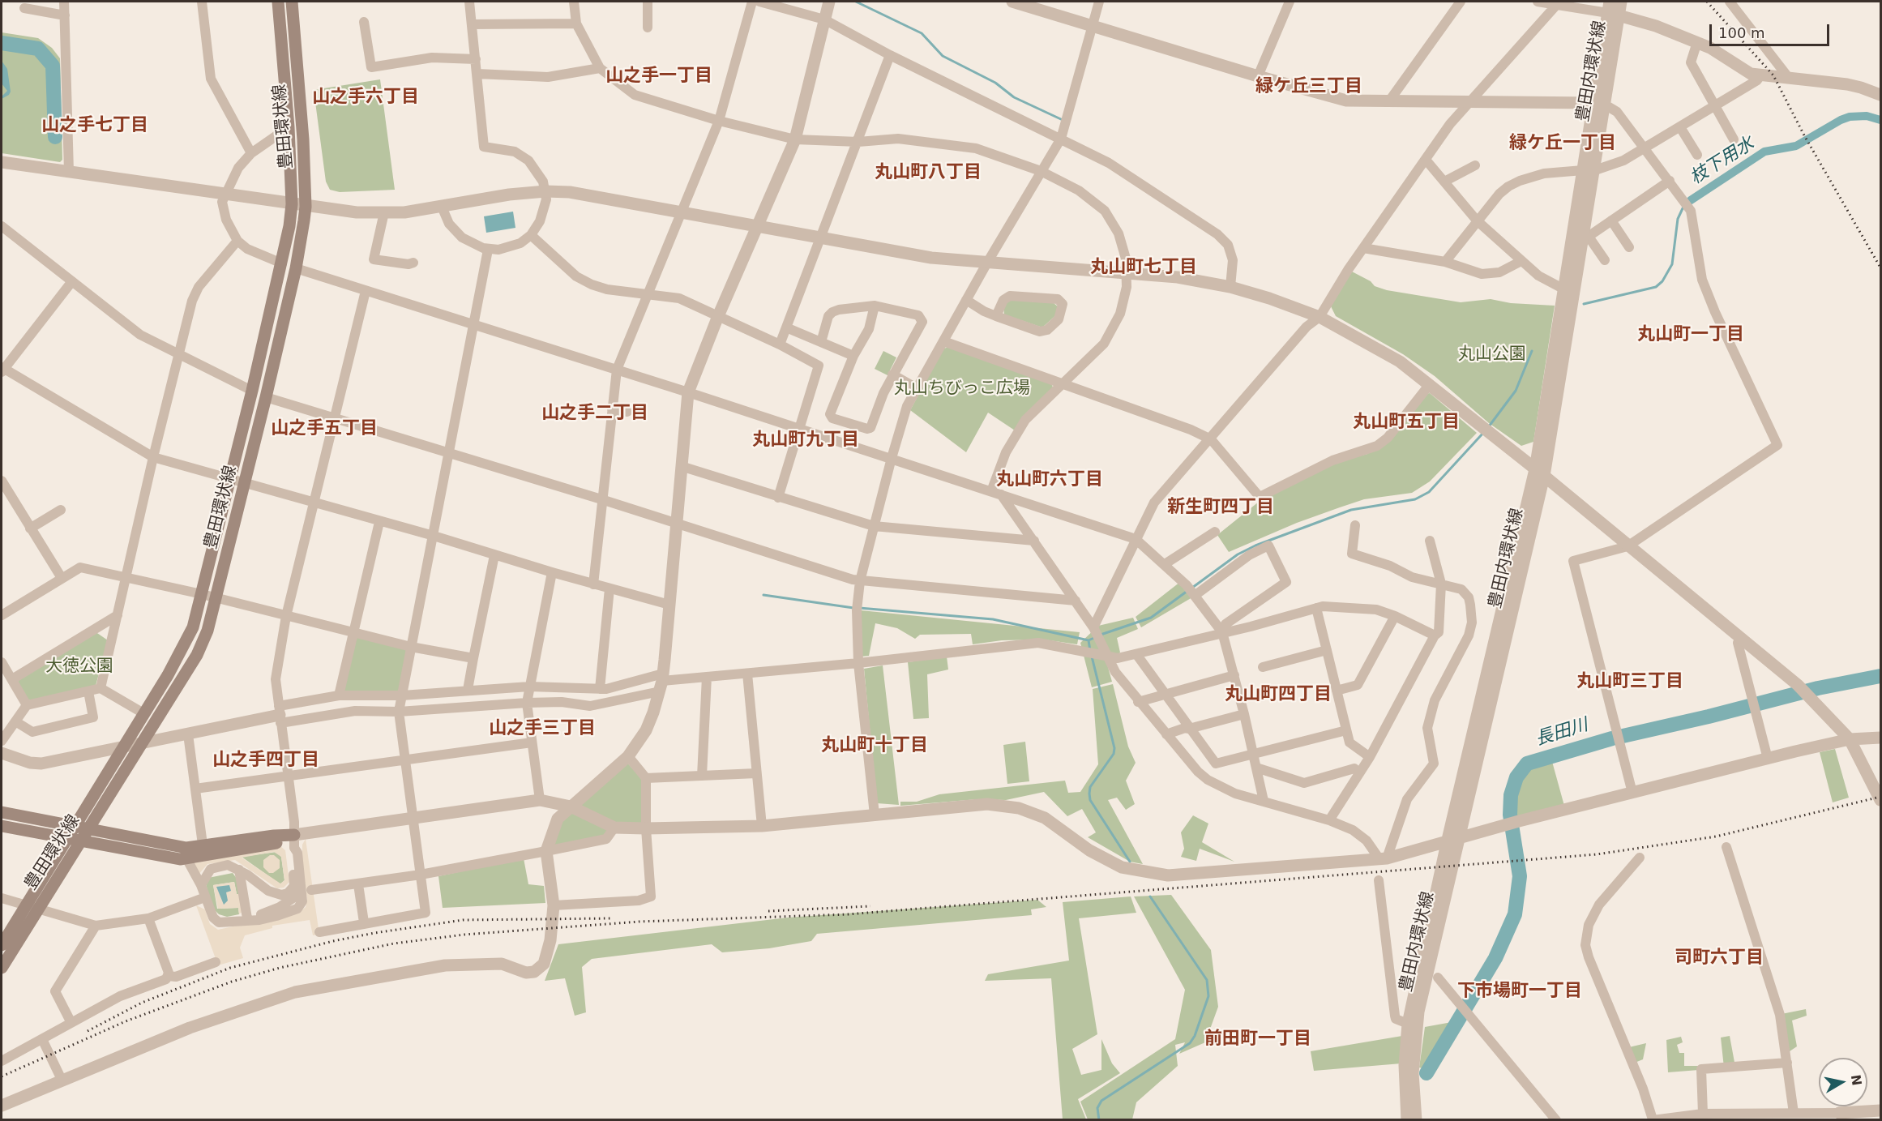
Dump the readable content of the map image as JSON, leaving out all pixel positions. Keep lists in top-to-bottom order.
{
  "streets": {
    "main road": ["豊田環状線"],
    "street": ["豊田内環状線"]
  },
  "districts": [
    "山之手一丁目",
    "緑ケ丘三丁目",
    "山之手六丁目",
    "山之手七丁目",
    "緑ケ丘一丁目",
    "丸山町八丁目",
    "丸山町七丁目",
    "丸山町一丁目",
    "山之手二丁目",
    "丸山町五丁目",
    "山之手五丁目",
    "丸山町九丁目",
    "丸山町六丁目",
    "新生町四丁目",
    "丸山町三丁目",
    "丸山町四丁目",
    "山之手三丁目",
    "丸山町十丁目",
    "山之手四丁目",
    "司町六丁目",
    "下市場町一丁目",
    "前田町一丁目"
  ],
  "water": ["枝下用水", "長田川"],
  "parks": ["丸山公園", "丸山ちびっこ広場", "大徳公園"],
  "scale_bar": "100 m",
  "north": "right"
}
